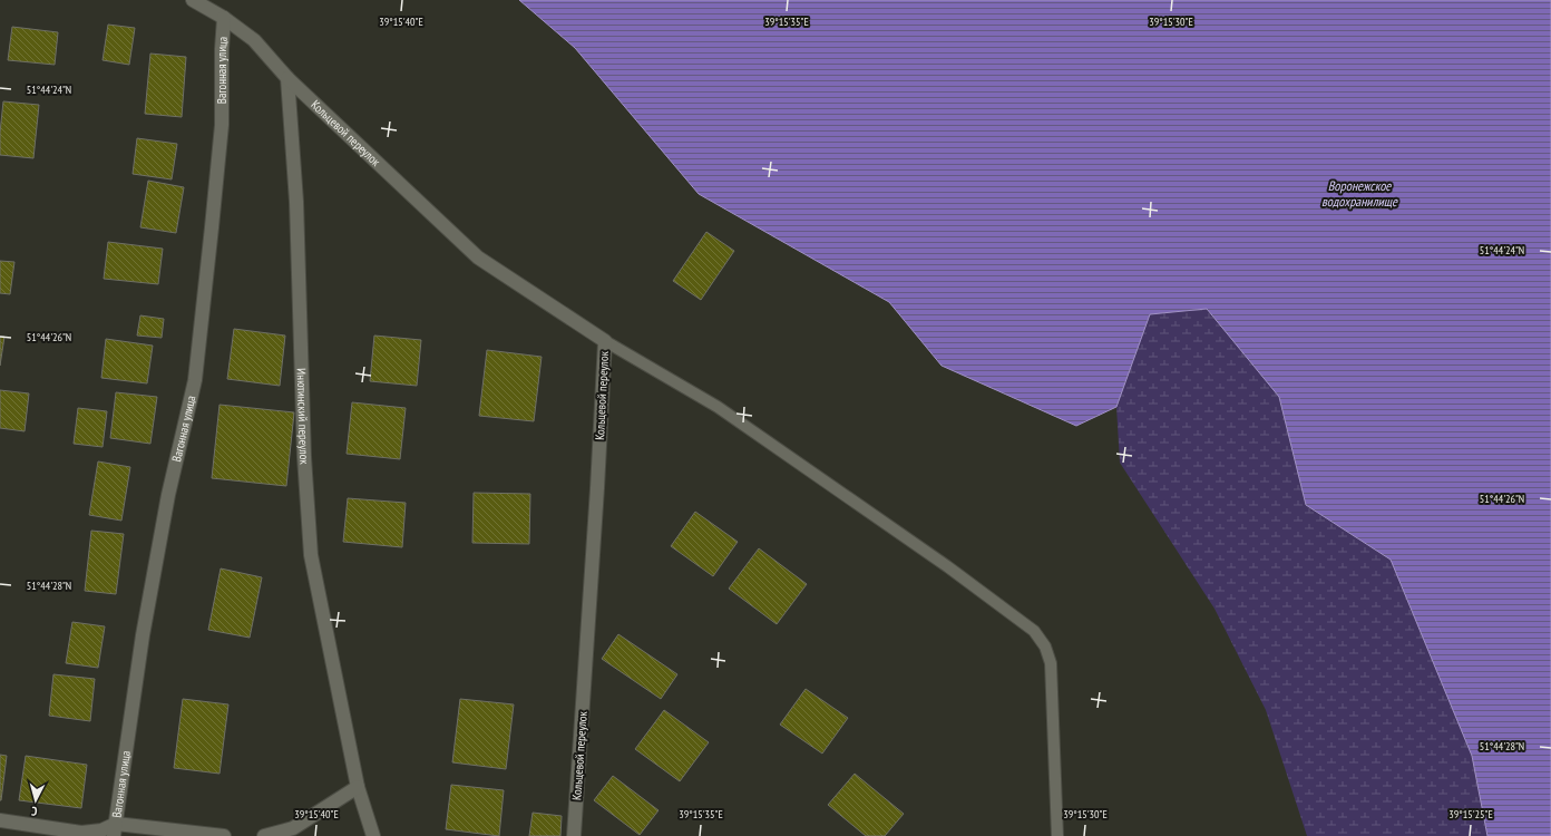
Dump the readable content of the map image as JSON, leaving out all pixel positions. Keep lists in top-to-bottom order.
{
  "streets": {
    "street": ["Вагонная улица", "Кольцевой переулок", "Инютинский переулок"]
  },
  "crossings": [
    ["Кольцевой переулок", "Инютинский переулок"]
  ],
  "water": ["Воронежское водохранилище"],
  "north": "bottom",
  "coordinates": [
    "39°15'40\"E",
    "39°15'35\"E",
    "39°15'30\"E",
    "51°44'24\"N",
    "51°44'26\"N",
    "51°44'28\"N",
    "39°15'25\"E"
  ]
}
